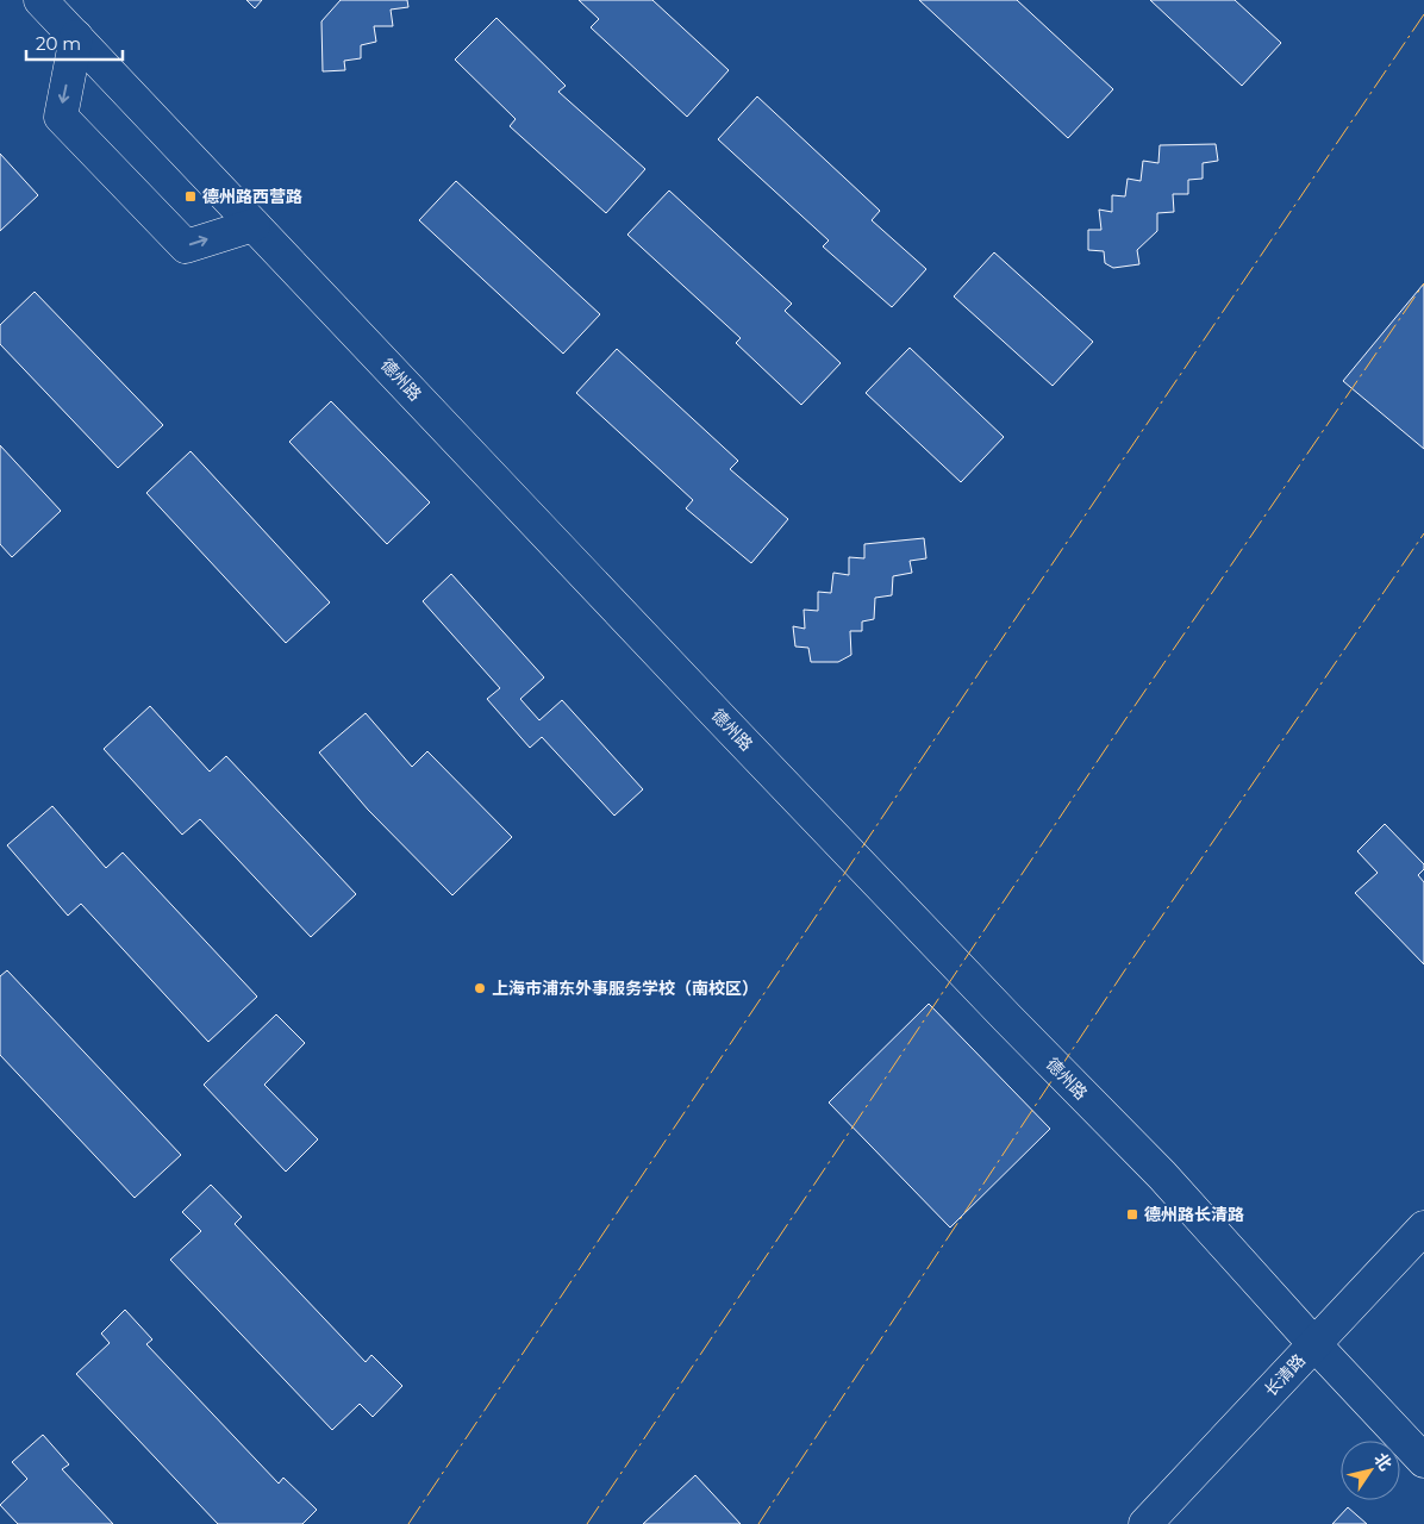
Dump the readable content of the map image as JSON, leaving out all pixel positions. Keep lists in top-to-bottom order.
{
  "streets": {
    "street": ["德州路", "长清路"]
  },
  "crossings": [
    ["德州路", "长清路"]
  ],
  "places": {
    "transit": ["德州路西营路", "德州路长清路"],
    "other": ["上海市浦东外事服务学校（南校区）"]
  },
  "scale_bar": "20 m",
  "north": "top right"
}
